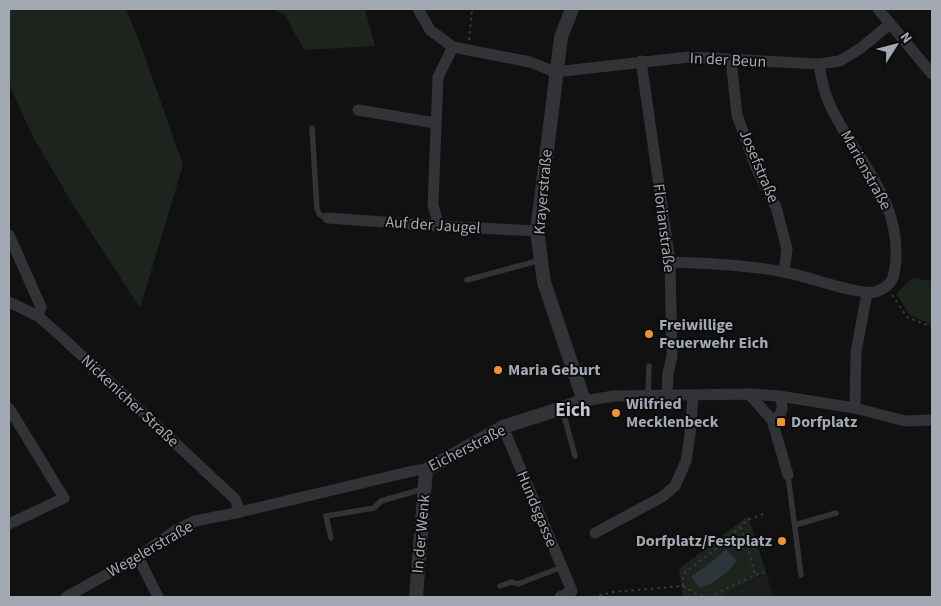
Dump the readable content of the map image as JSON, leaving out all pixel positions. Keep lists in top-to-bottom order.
{
  "streets": {
    "street": [
      "In der Beun",
      "Josefstraße",
      "Marienstraße",
      "Krayerstraße",
      "Auf der Jaugel",
      "Florianstraße",
      "Nickenicher Straße",
      "Eicherstraße",
      "Hundsgasse",
      "In der Wenk",
      "Wegelerstraße"
    ]
  },
  "crossings": [
    ["In der Beun", "Josefstraße"],
    ["In der Beun", "Marienstraße"],
    ["In der Beun", "Krayerstraße"],
    ["In der Beun", "Florianstraße"],
    ["Krayerstraße", "Auf der Jaugel"],
    ["Krayerstraße", "Eicherstraße"],
    ["Florianstraße", "Eicherstraße"],
    ["Nickenicher Straße", "Eicherstraße"],
    ["Nickenicher Straße", "Wegelerstraße"],
    ["Eicherstraße", "Hundsgasse"],
    ["Eicherstraße", "In der Wenk"],
    ["Eicherstraße", "Wegelerstraße"]
  ],
  "districts": ["Eich"],
  "places": {
    "other": [
      "Freiwillige Feuerwehr Eich",
      "Maria Geburt",
      "Wilfried Mecklenbeck",
      "Dorfplatz/Festplatz"
    ],
    "transit": ["Dorfplatz"]
  },
  "north": "top right"
}
